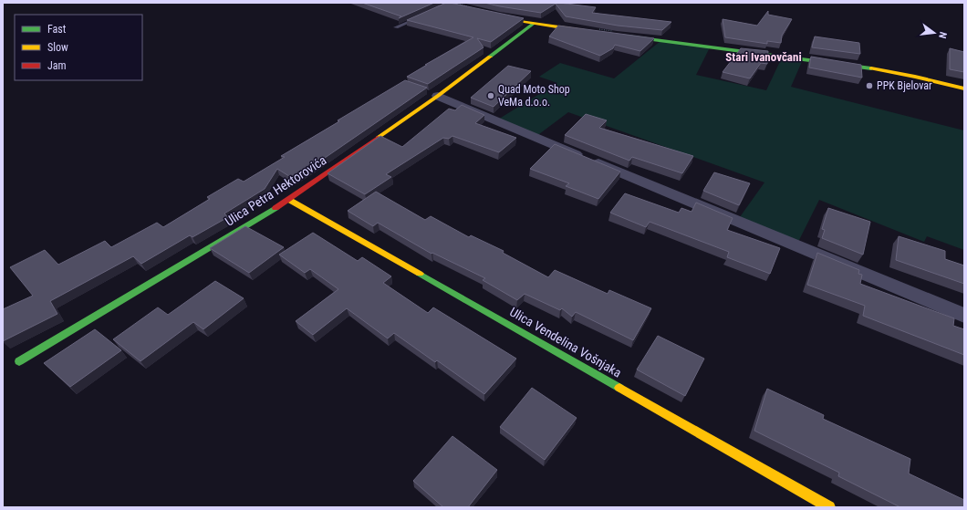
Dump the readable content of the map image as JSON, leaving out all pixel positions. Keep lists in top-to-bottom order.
{
  "streets": {
    "street": ["Ulica Petra Hektorovića", "Ulica Vendelina Vošnjaka"]
  },
  "crossings": [
    ["Ulica Petra Hektorovića", "Ulica Vendelina Vošnjaka"]
  ],
  "districts": ["Stari Ivanovčani"],
  "places": ["PPK Bjelovar", "Quad Moto Shop VeMa d.o.o."],
  "legend": ["Fast", "Slow", "Jam"],
  "north": "right"
}
